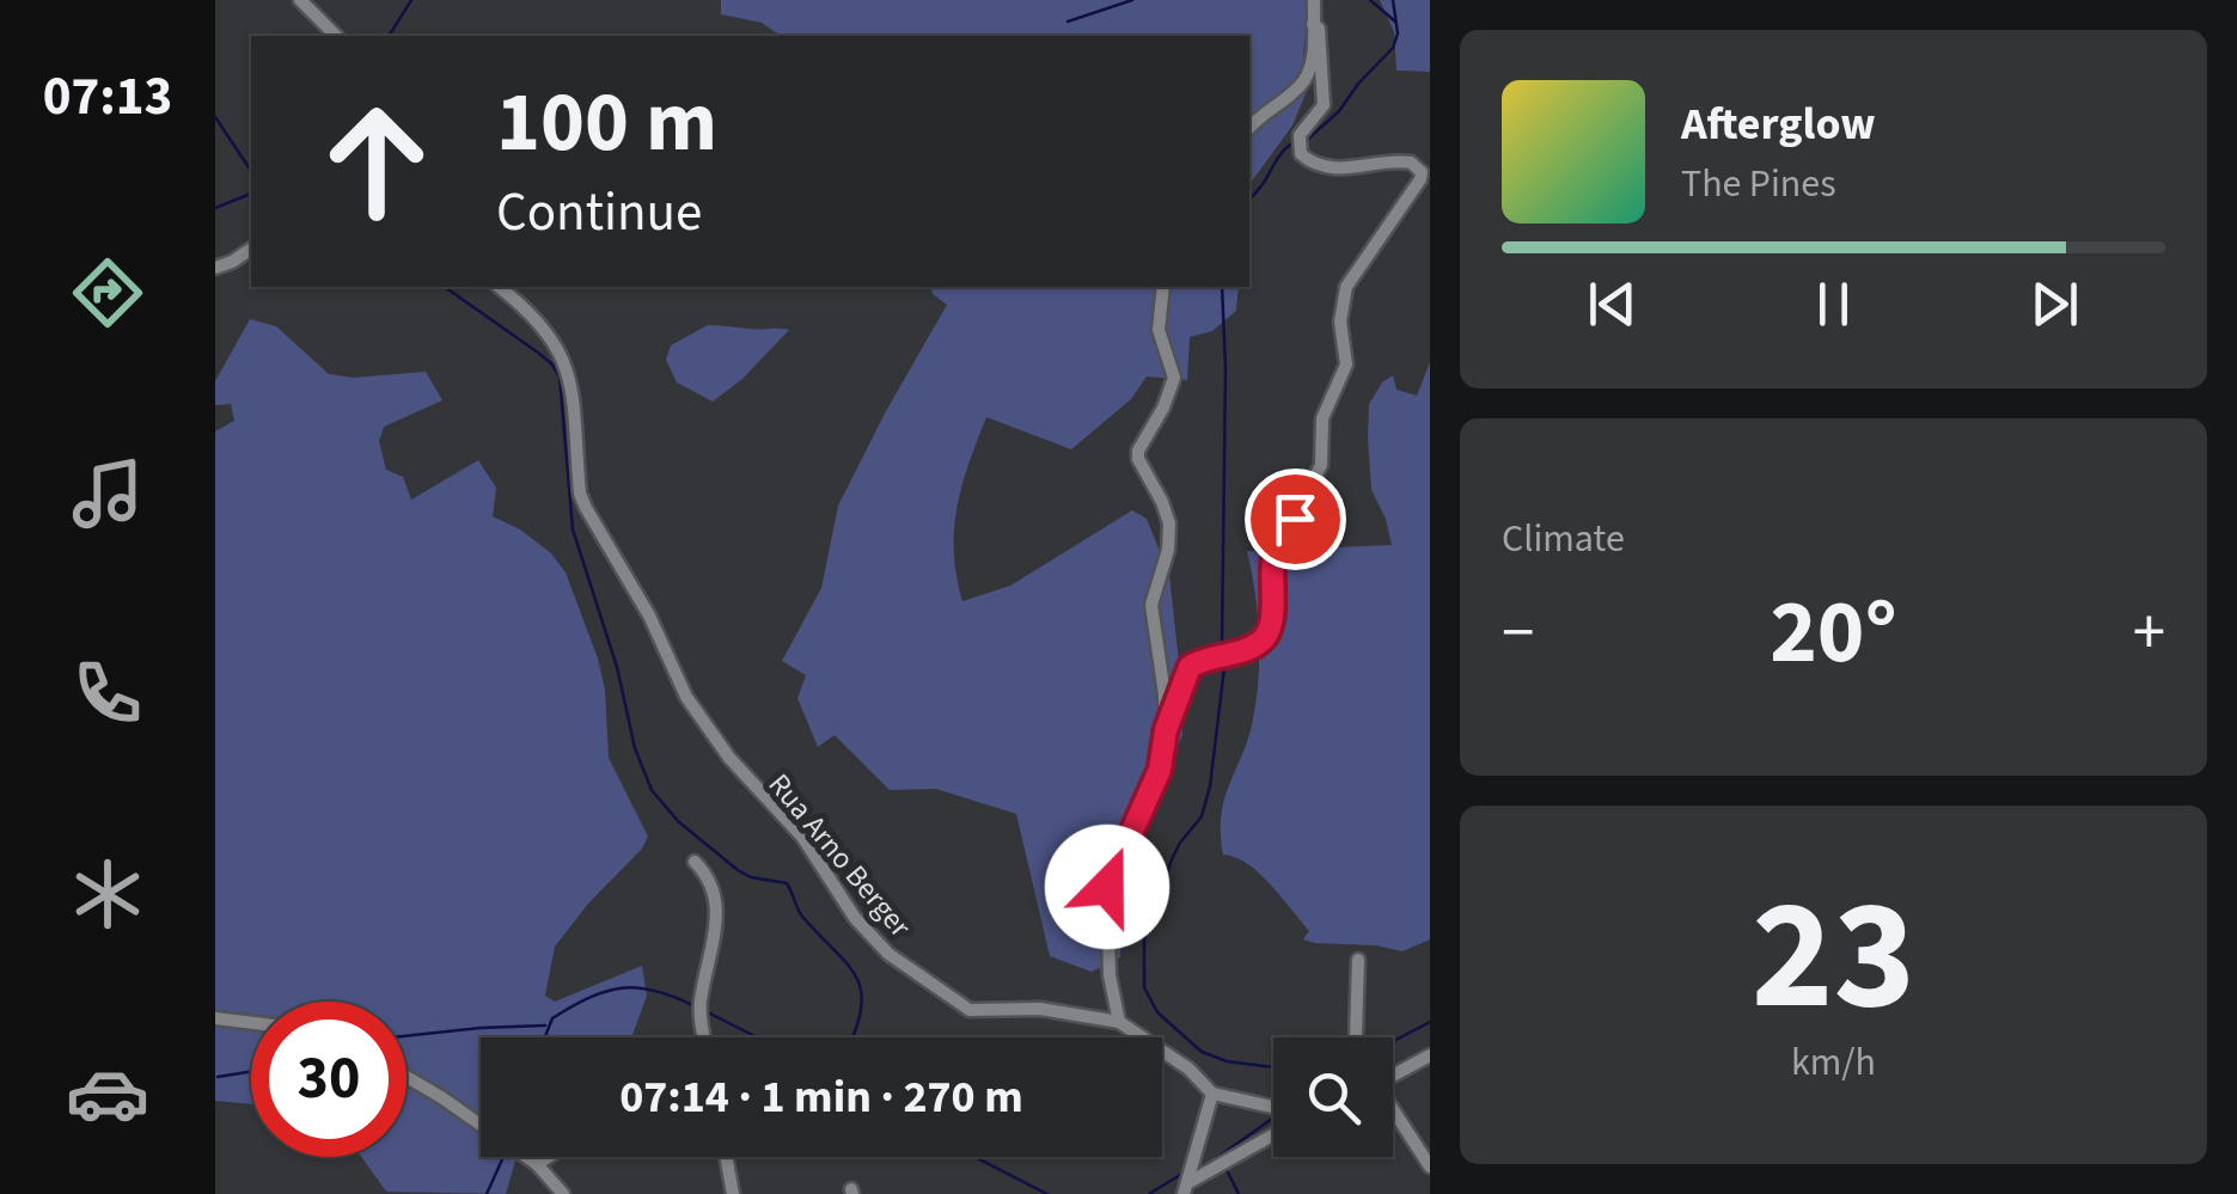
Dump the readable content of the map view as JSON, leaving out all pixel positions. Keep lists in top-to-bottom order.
{
  "streets": {
    "street": ["Rua Arno Berger"]
  },
  "page": {
    "tabs": "07:13",
    "turn": ["100 m", "Continue"],
    "song": ["Afterglow", "The Pines"],
    "tile": [
      "Climate",
      ["23", "km/h"]
    ],
    "heat": ["−", "20°", "+"],
    "limit": "30",
    "trip": "07:14 · 1 min · 270 m"
  }
}
